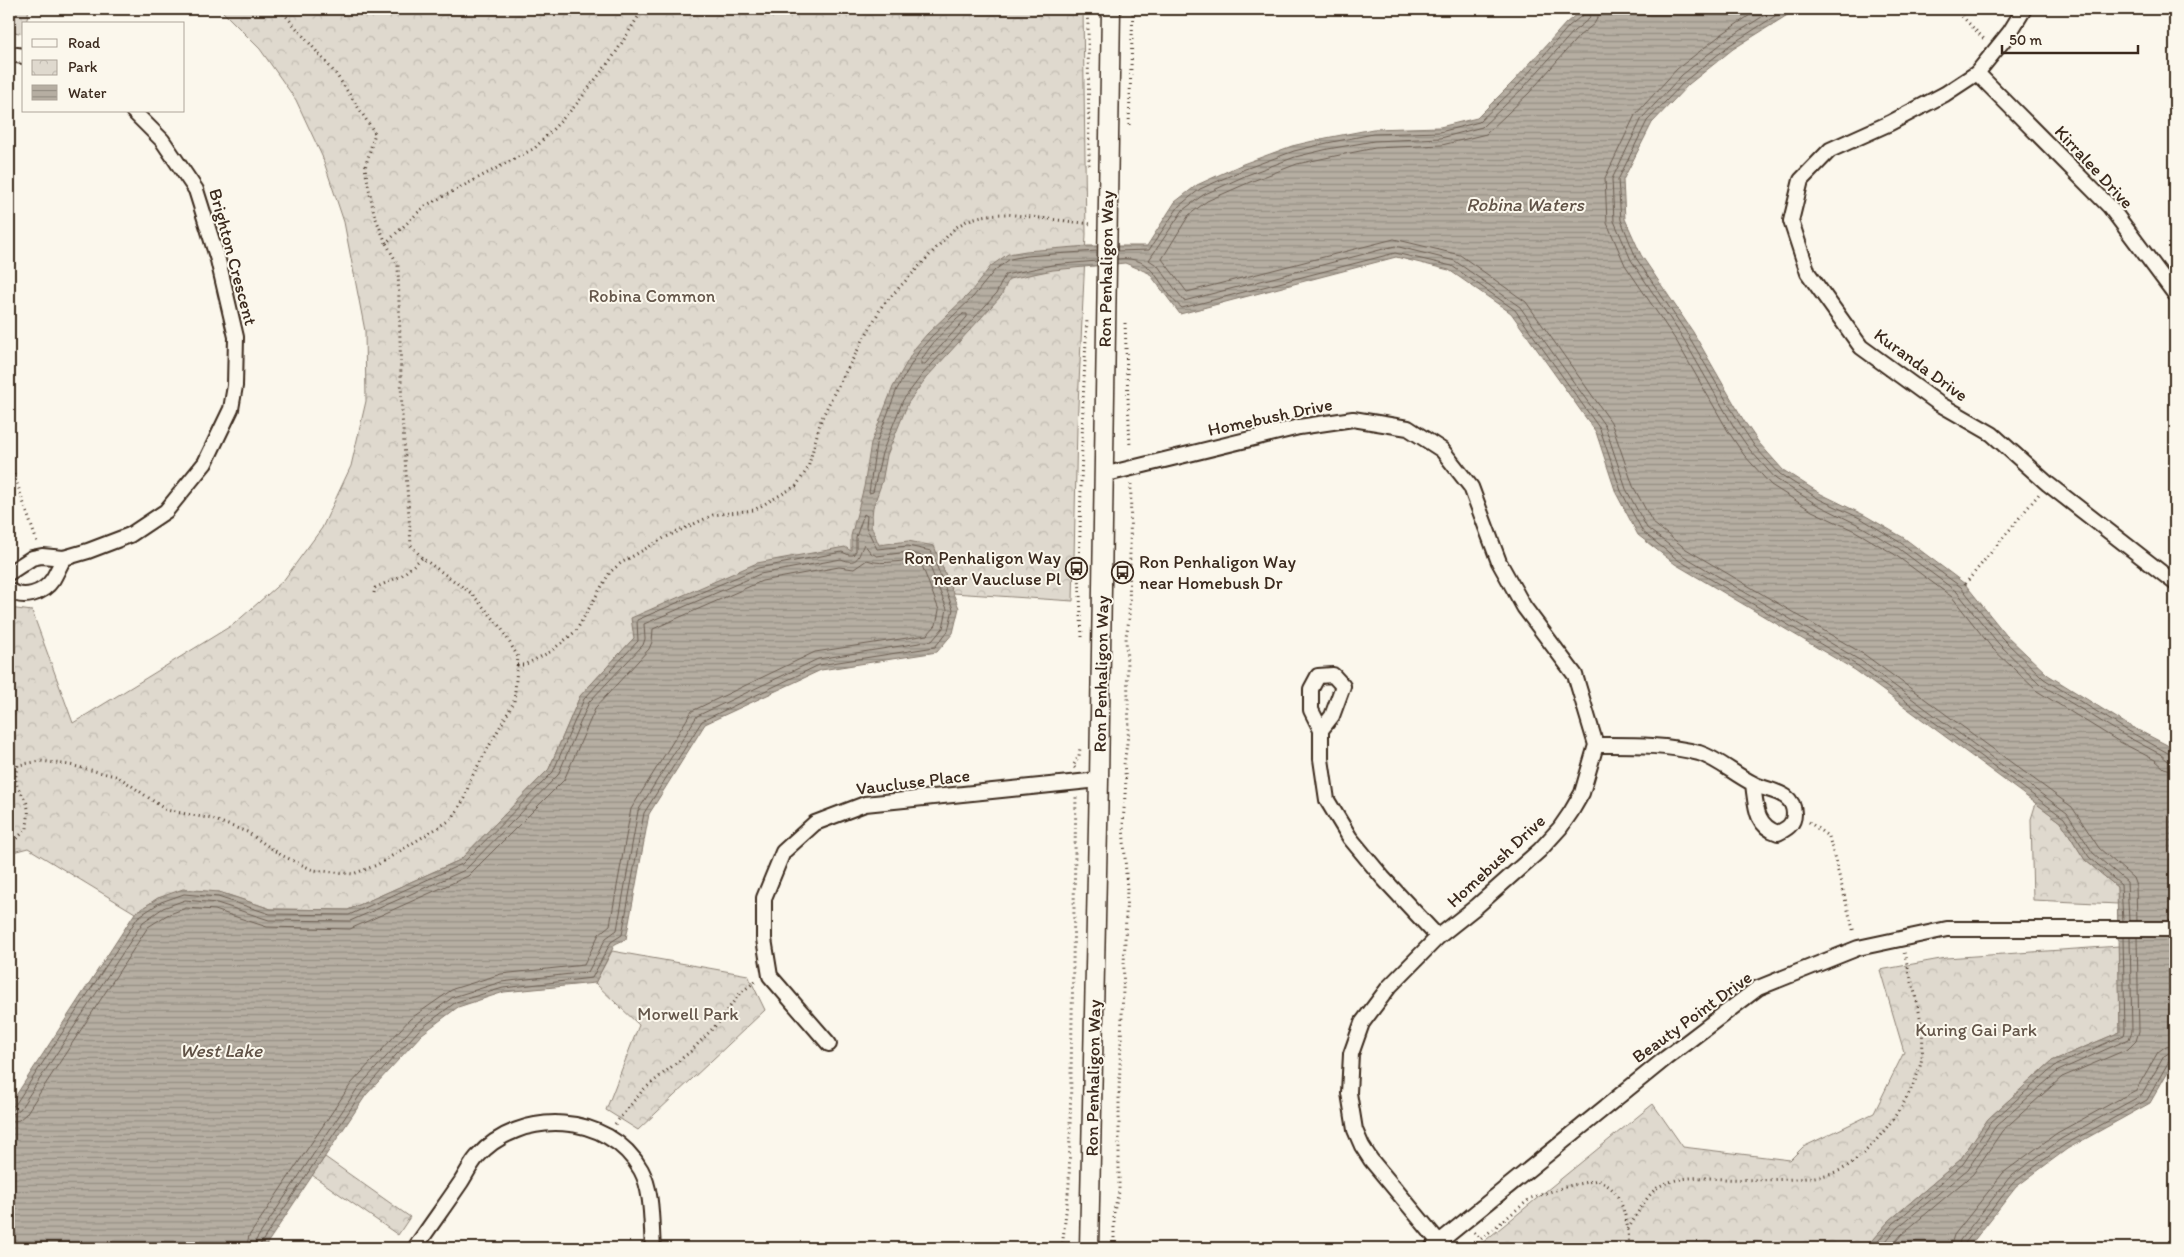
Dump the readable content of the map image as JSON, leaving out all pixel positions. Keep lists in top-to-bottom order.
{
  "streets": {
    "street": [
      "Kirralee Drive",
      "Brighton Crescent",
      "Ron Penhaligon Way",
      "Kuranda Drive",
      "Homebush Drive",
      "Vaucluse Place",
      "Beauty Point Drive"
    ]
  },
  "crossings": [
    ["Kirralee Drive", "Kuranda Drive"],
    ["Ron Penhaligon Way", "Homebush Drive"],
    ["Ron Penhaligon Way", "Vaucluse Place"],
    ["Homebush Drive", "Beauty Point Drive"]
  ],
  "water": ["Robina Waters", "West Lake"],
  "parks": ["Robina Common", "Morwell Park", "Kuring Gai Park"],
  "places": {
    "bus stop": ["Ron Penhaligon Way near Vaucluse Pl", "Ron Penhaligon Way near Homebush Dr"]
  },
  "legend": ["Road", "Park", "Water"],
  "scale_bar": "50 m"
}
